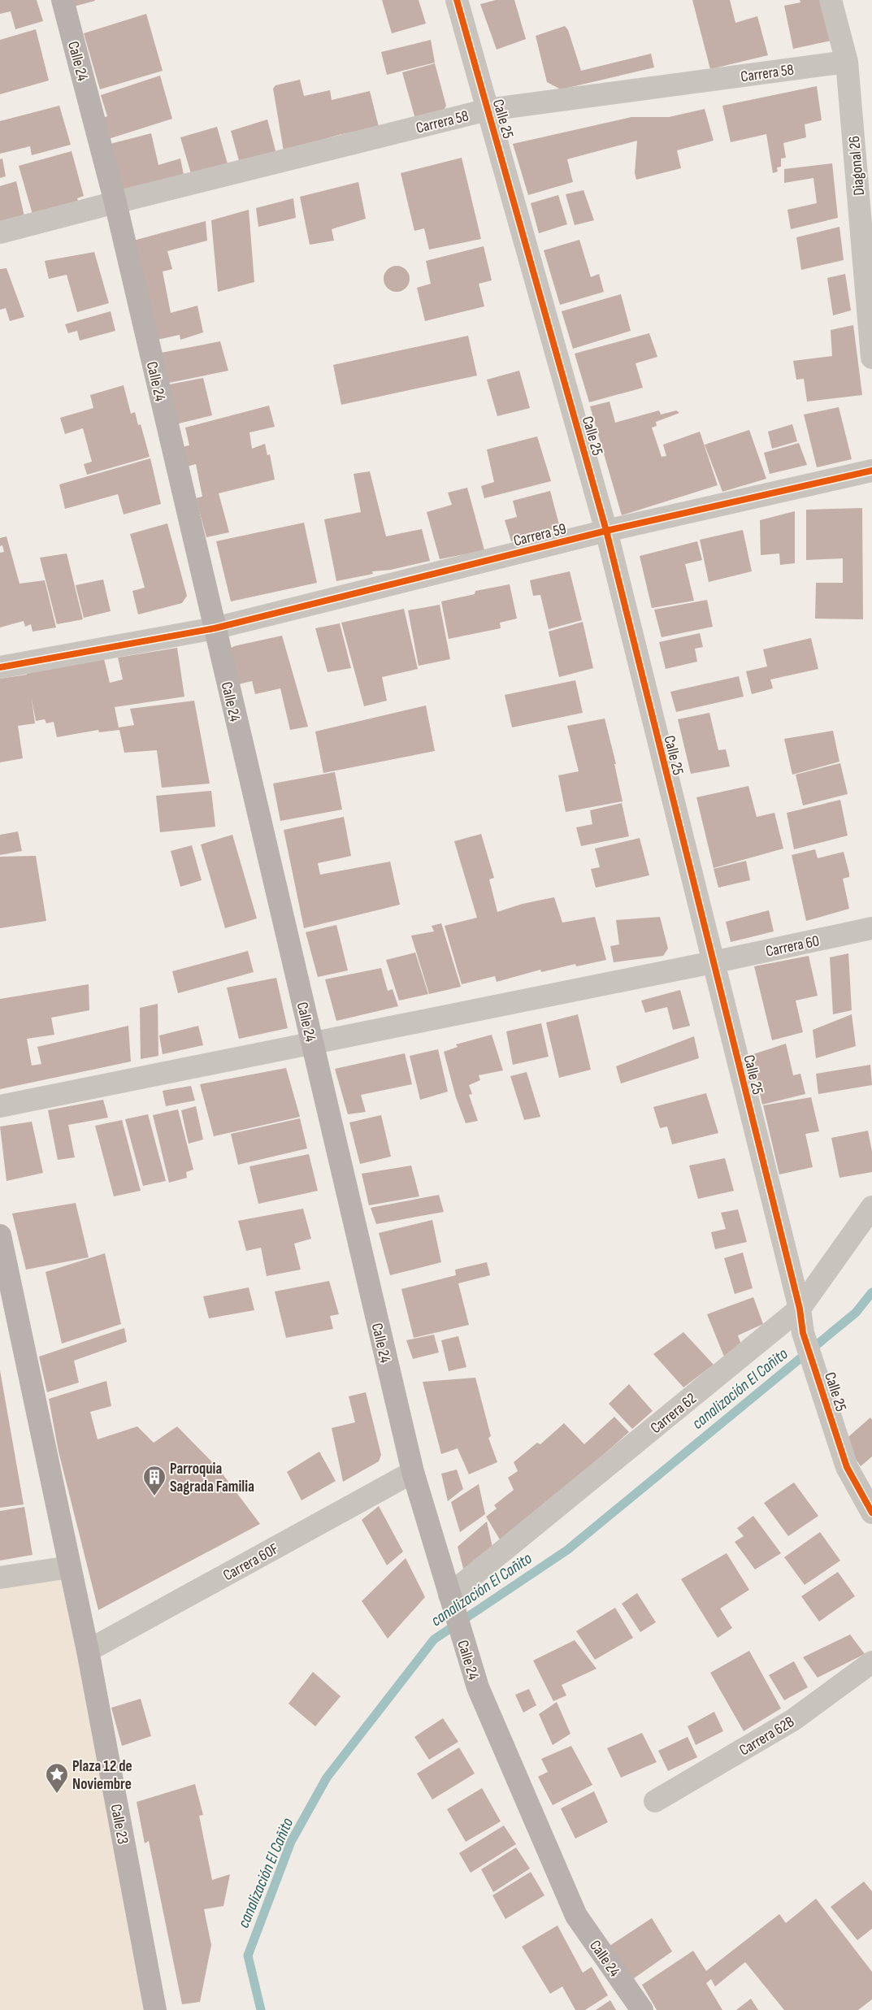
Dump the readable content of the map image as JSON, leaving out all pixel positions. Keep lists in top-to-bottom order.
{
  "streets": {
    "main road": ["Calle 24", "Calle 23"],
    "street": [
      "Carrera 58",
      "Calle 25",
      "Diagonal 26",
      "Carrera 59",
      "Carrera 60",
      "Carrera 62",
      "Carrera 60F",
      "Carrera 62B"
    ]
  },
  "crossings": [
    ["Calle 24", "Carrera 58"],
    ["Calle 24", "Carrera 59"],
    ["Calle 24", "Carrera 60"],
    ["Calle 24", "Carrera 62"],
    ["Calle 24", "Carrera 60F"],
    ["Carrera 58", "Calle 25"],
    ["Carrera 58", "Diagonal 26"],
    ["Calle 25", "Carrera 59"],
    ["Calle 25", "Carrera 60"],
    ["Calle 25", "Carrera 62"],
    ["Carrera 60F", "Calle 23"]
  ],
  "water": ["canalización El Cañito"],
  "places": {
    "building": ["Parroquia Sagrada Familia"],
    "place": ["Plaza 12 de Noviembre"]
  }
}
